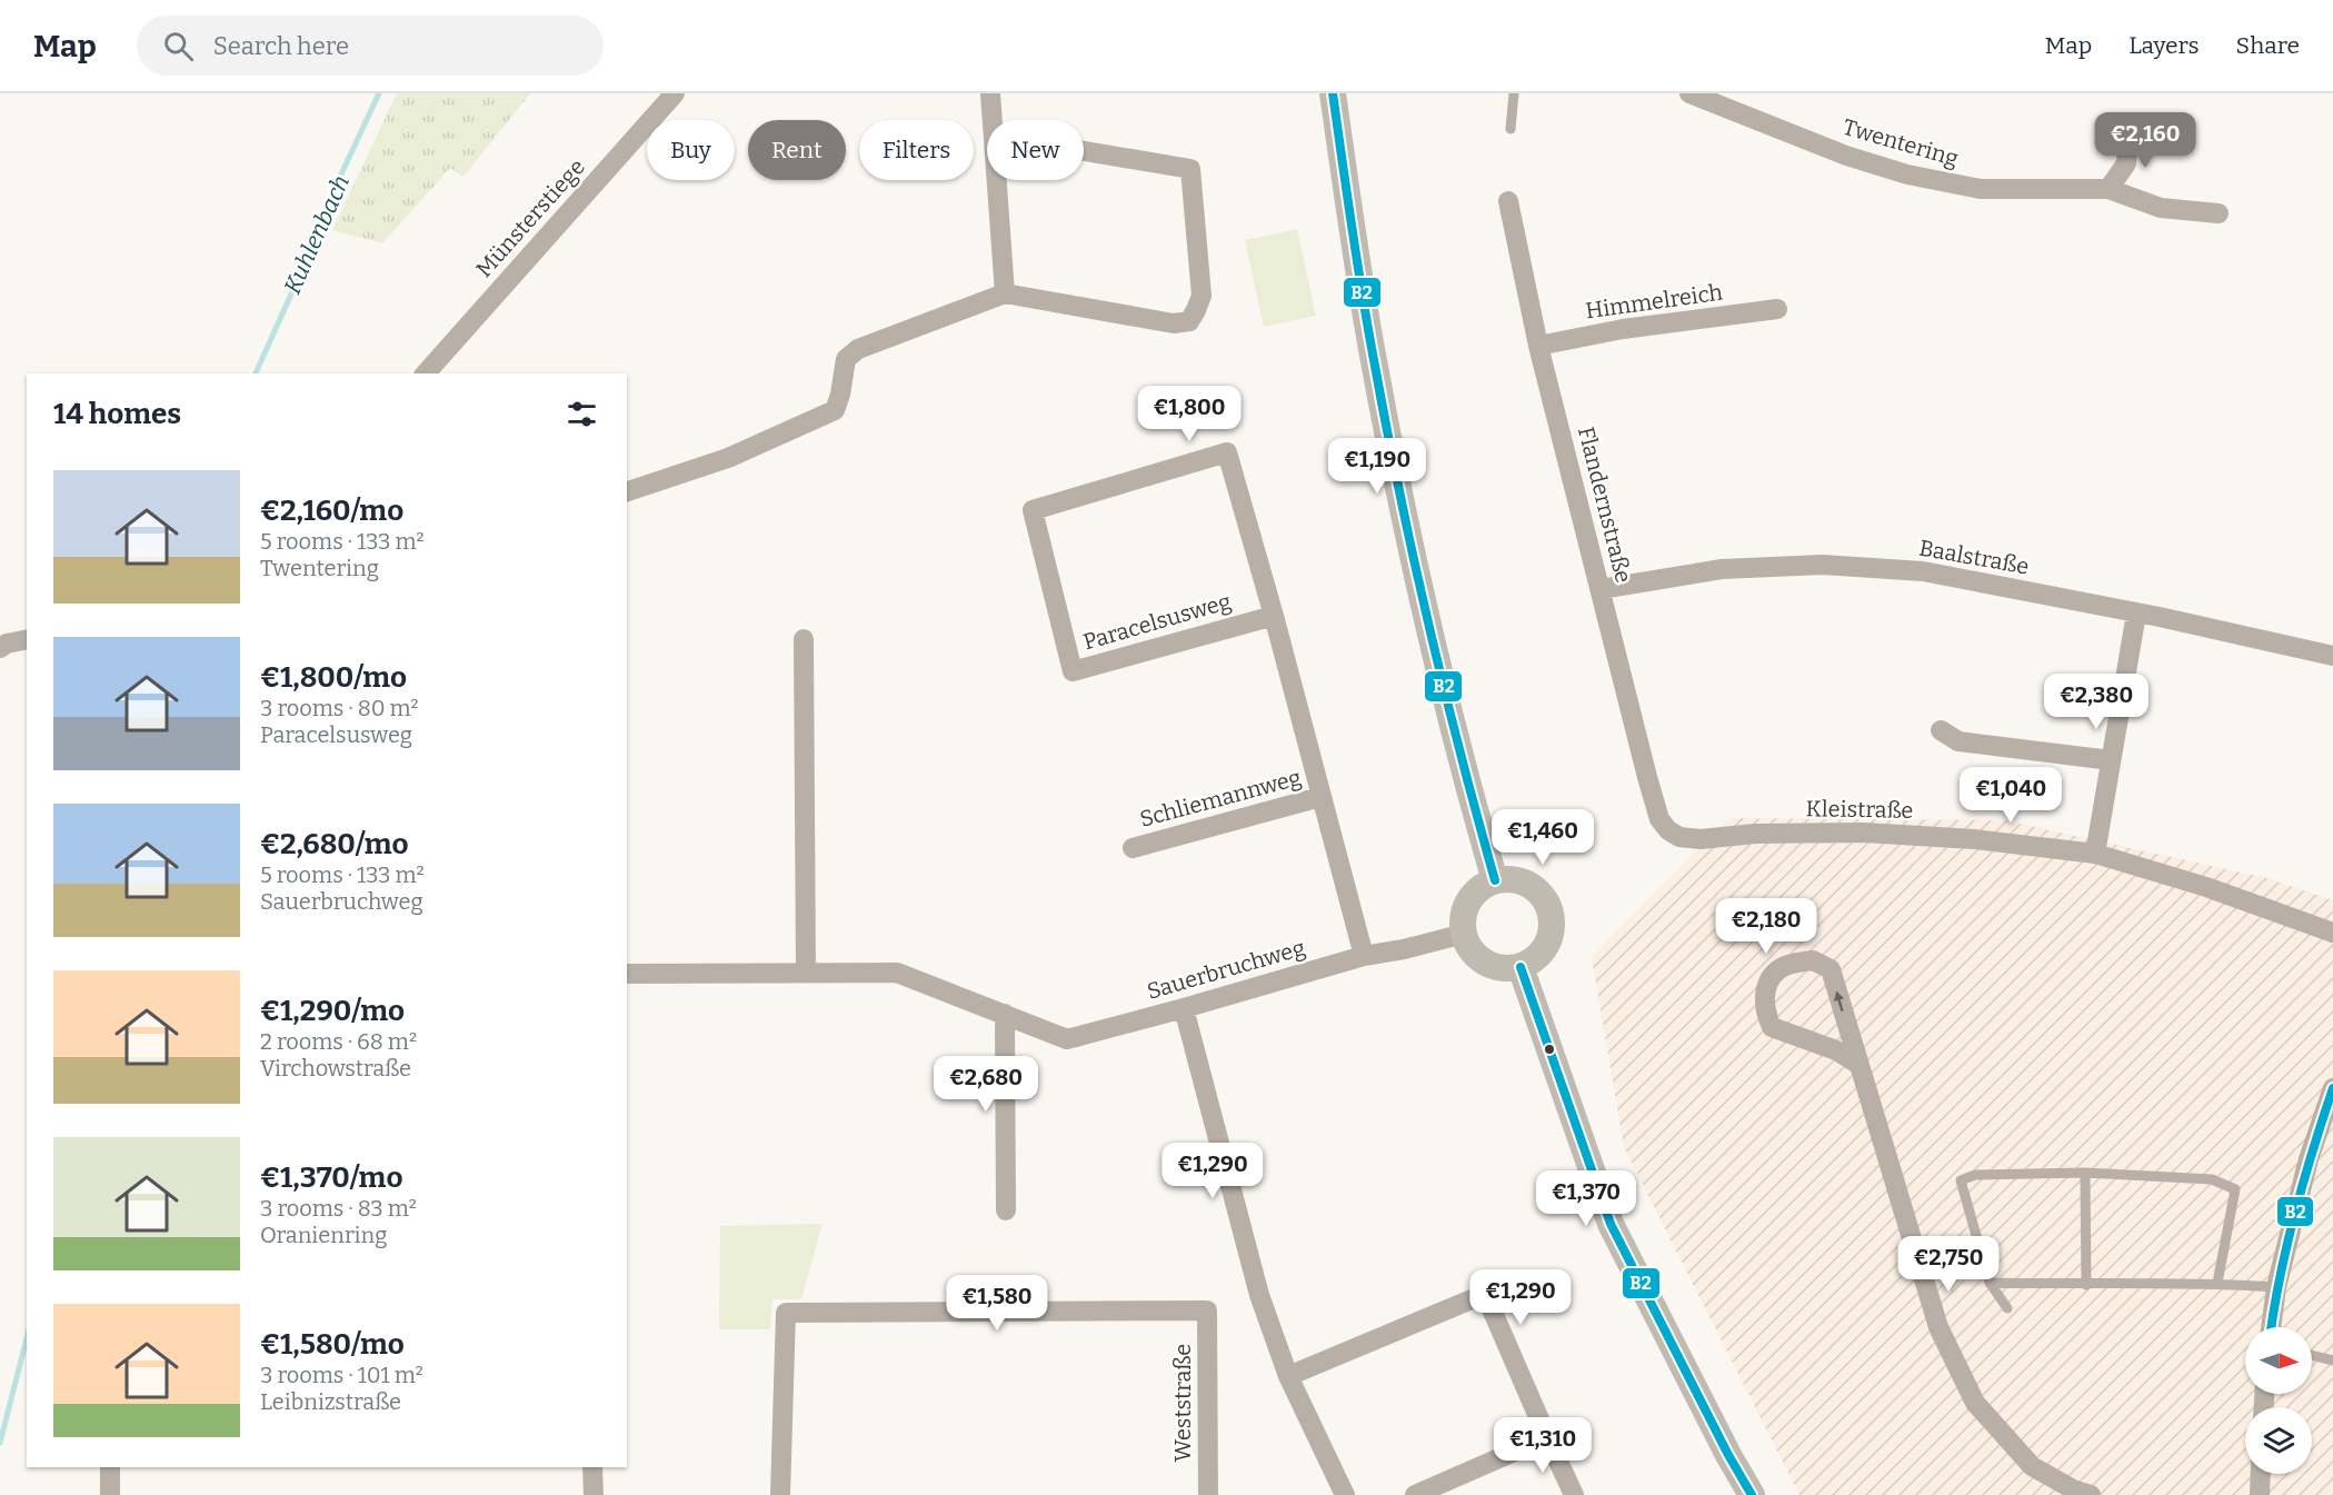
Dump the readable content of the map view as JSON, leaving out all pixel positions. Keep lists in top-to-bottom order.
{
  "streets": {
    "street": [
      "Twentering",
      "Münsterstiege",
      "Himmelreich",
      "Flandernstraße",
      "Baalstraße",
      "Paracelsusweg",
      "Schliemannweg",
      "Kleistraße",
      "Sauerbruchweg",
      "Weststraße"
    ]
  },
  "crossings": [
    ["Himmelreich", "Flandernstraße"],
    ["Flandernstraße", "Baalstraße"],
    ["Flandernstraße", "Kleistraße"],
    ["Paracelsusweg", "Schliemannweg"],
    ["Paracelsusweg", "Sauerbruchweg"]
  ],
  "water": ["Kuhlenbach"],
  "lines": ["transit line B2"],
  "north": "right",
  "page": {
    "header": "Map",
    "search": "Search here",
    "nav": ["Map", "Layers", "Share"],
    "price": [
      "€2,160",
      "€1,800",
      "€1,190",
      "€2,380",
      "€1,040",
      "€1,460",
      "€2,180",
      "€2,680",
      "€1,290",
      "€1,370",
      "€2,750",
      "€1,290",
      "€1,580",
      "€1,310"
    ],
    "chip": [
      "Buy",
      "Rent",
      "Filters",
      "New"
    ],
    "heading": "14 homes",
    "list": [
      {
        "name": "€2,160/mo",
        "note": "5 rooms · 133 m² · Twentering"
      },
      {
        "name": "€1,800/mo",
        "note": "3 rooms · 80 m² · Paracelsusweg"
      },
      {
        "name": "€2,680/mo",
        "note": "5 rooms · 133 m² · Sauerbruchweg"
      },
      {
        "name": "€1,290/mo",
        "note": "2 rooms · 68 m² · Virchowstraße"
      },
      {
        "name": "€1,370/mo",
        "note": "3 rooms · 83 m² · Oranienring"
      },
      {
        "name": "€1,580/mo",
        "note": "3 rooms · 101 m² · Leibnizstraße"
      }
    ]
  }
}
